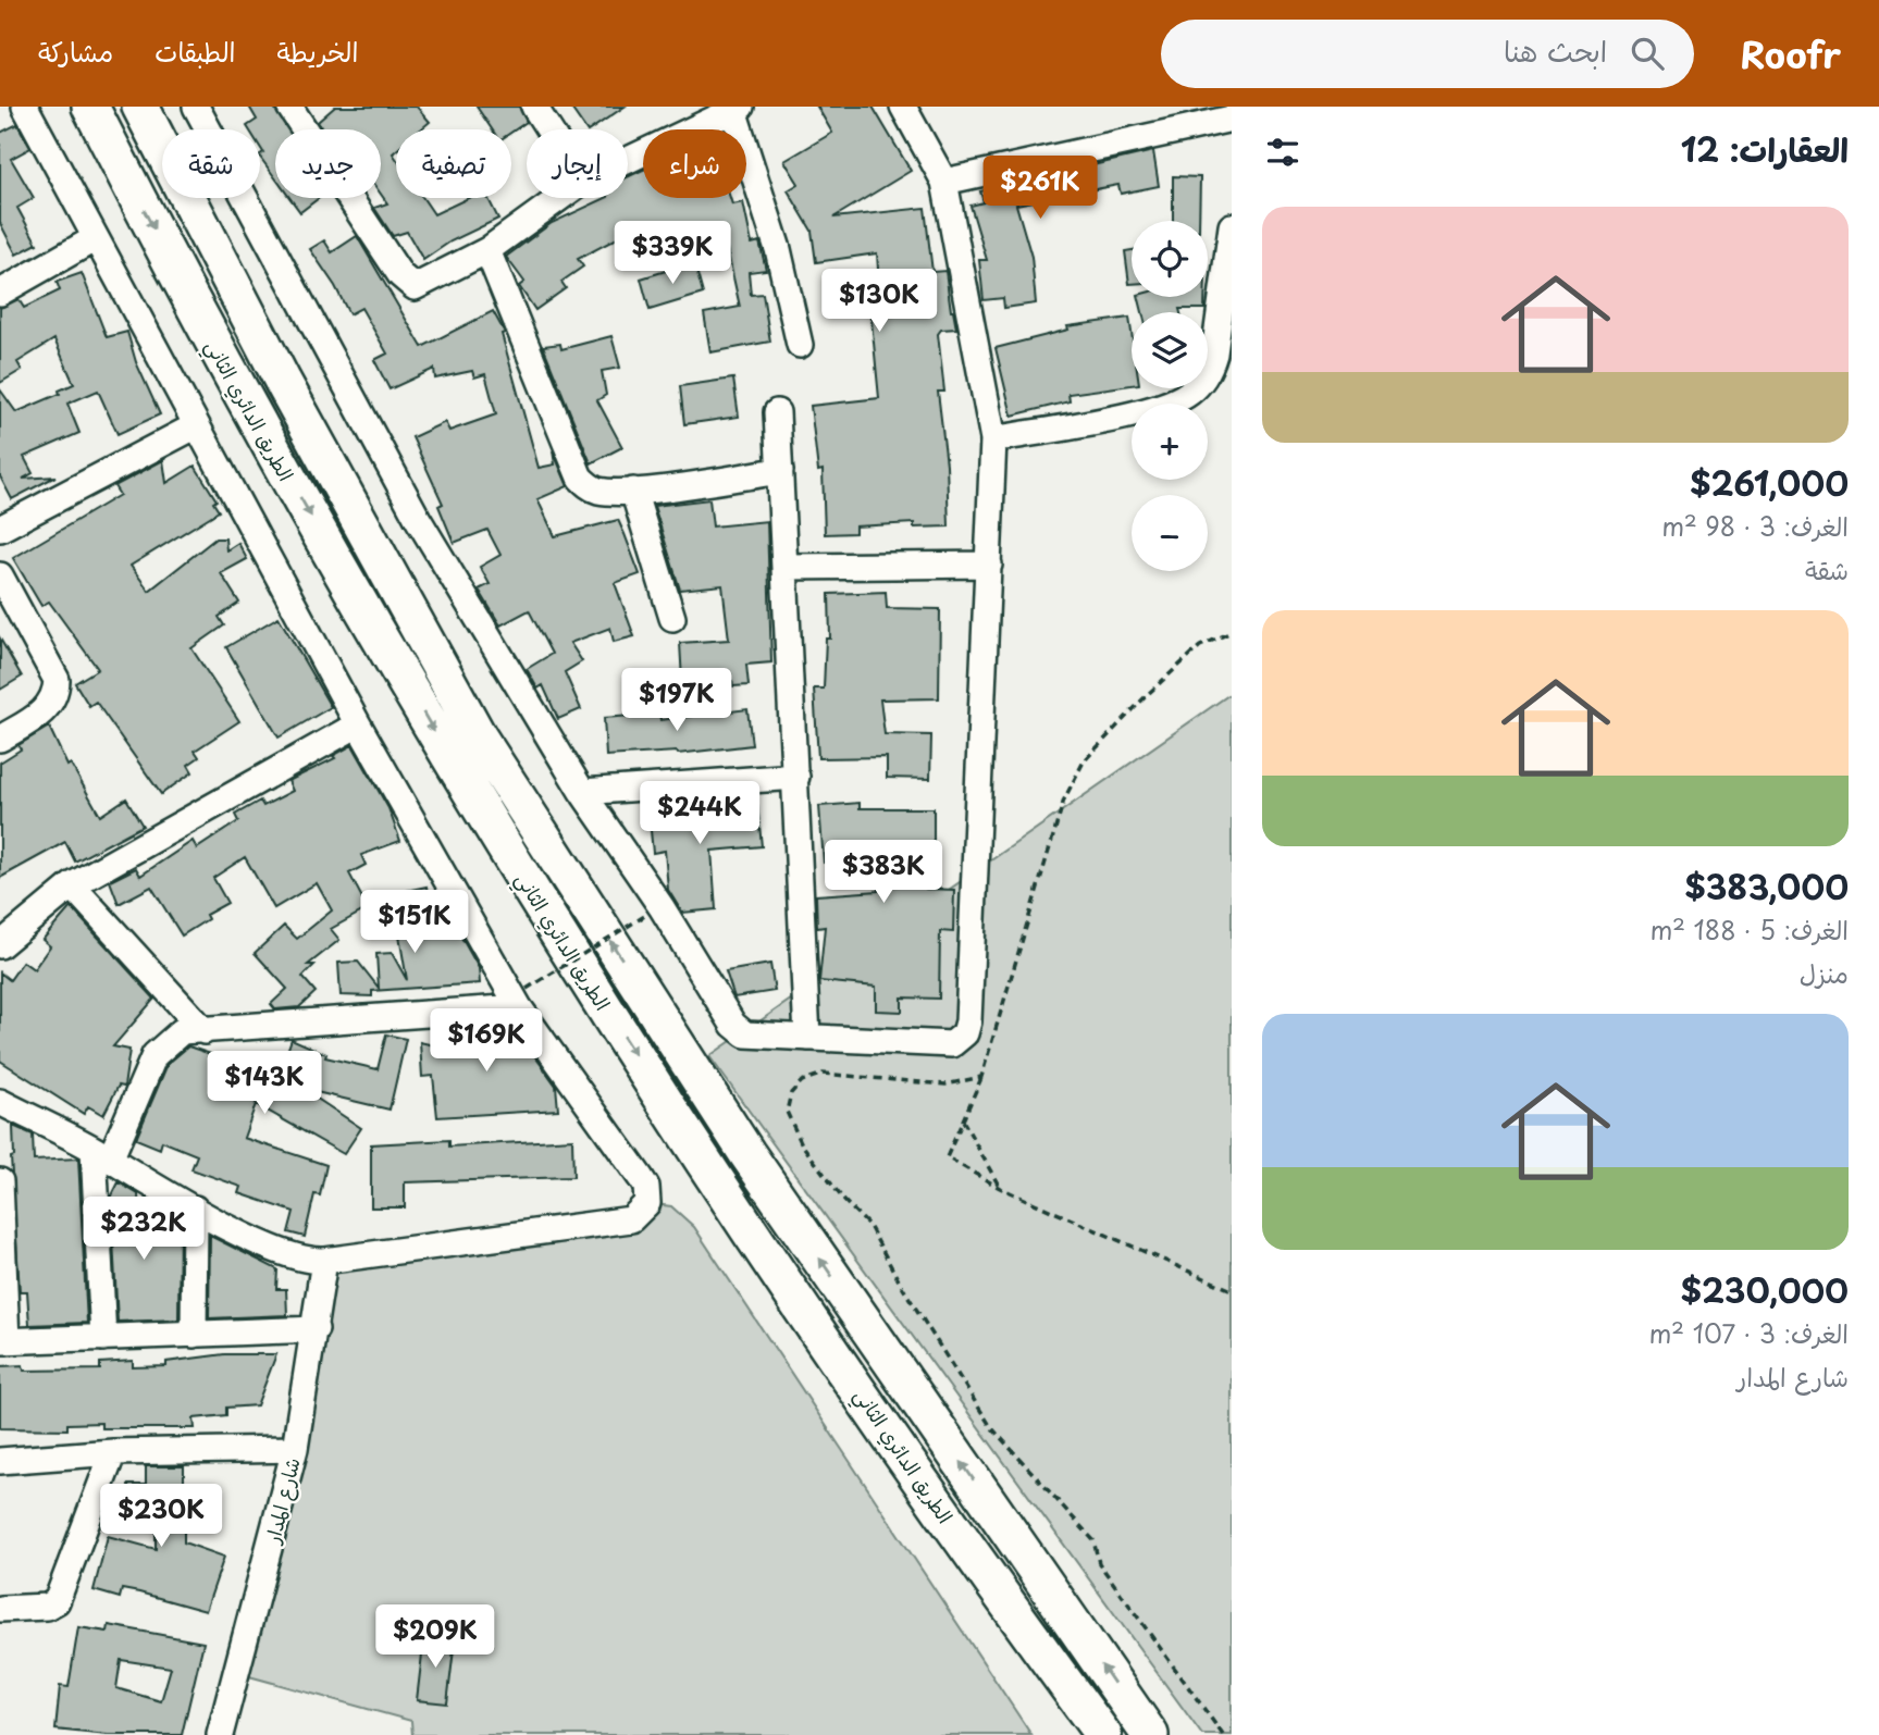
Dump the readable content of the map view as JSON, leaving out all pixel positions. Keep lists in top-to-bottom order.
{
  "streets": {
    "highway": ["الطريق الدائري الثاني"],
    "street": ["شارع المدار"]
  },
  "page": {
    "header": "Roofr",
    "search": "ابحث هنا",
    "nav": ["الخريطة", "الطبقات", "مشاركة"],
    "heading": "العقارات: 12",
    "chip": [
      "شراء",
      "إيجار",
      "تصفية",
      "جديد",
      "شقة"
    ],
    "price": [
      "$261K",
      "$339K",
      "$130K",
      "$197K",
      "$244K",
      "$383K",
      "$151K",
      "$169K",
      "$143K",
      "$232K",
      "$230K",
      "$209K"
    ],
    "list": [
      {
        "name": "$261,000",
        "note": "الغرف: 3 · 98 m² · شقة"
      },
      {
        "name": "$383,000",
        "note": "الغرف: 5 · 188 m² · منزل"
      },
      {
        "name": "$230,000",
        "note": "الغرف: 3 · 107 m² · شارع المدار"
      }
    ],
    "map_buttons": ["+", "−"]
  }
}
